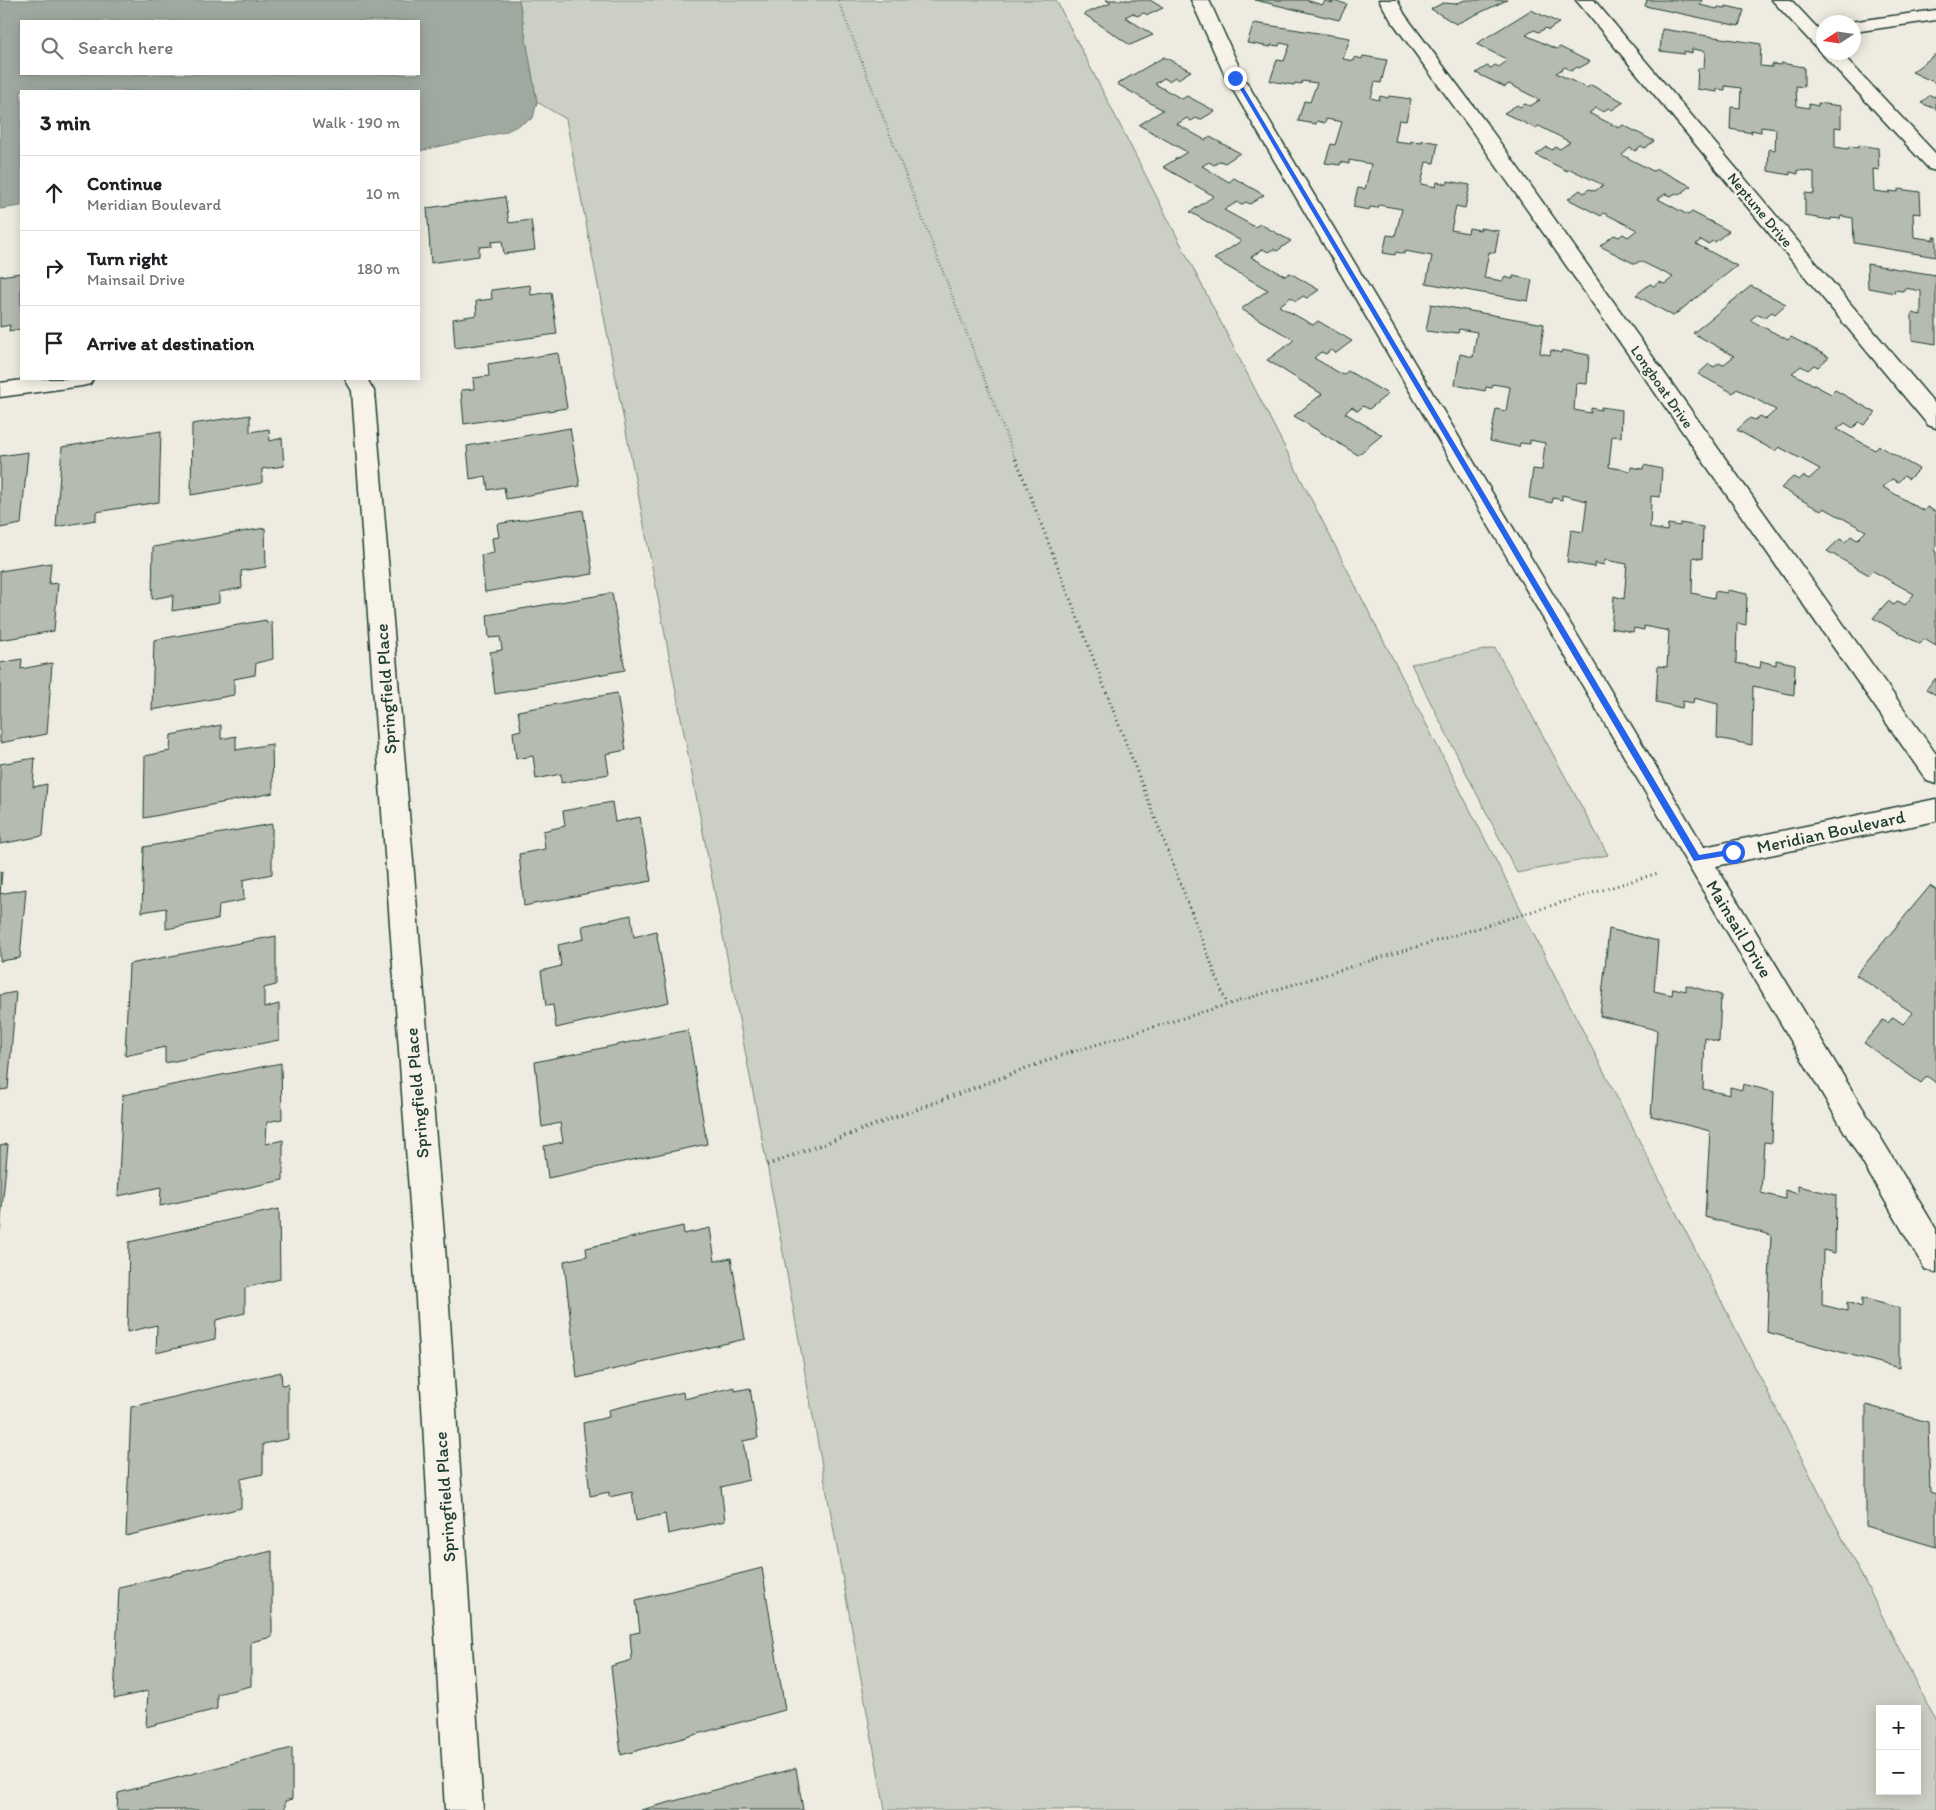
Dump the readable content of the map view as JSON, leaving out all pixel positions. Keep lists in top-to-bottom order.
{
  "streets": {
    "street": [
      "Neptune Drive",
      "Longboat Drive",
      "Springfield Place",
      "Meridian Boulevard",
      "Mainsail Drive"
    ]
  },
  "crossings": [
    ["Meridian Boulevard", "Mainsail Drive"]
  ],
  "north": "left",
  "page": {
    "search": "Search here",
    "heading": ["3 min", "Walk · 190 m"],
    "list": [
      ["Continue", "Meridian Boulevard", "10 m"],
      ["Turn right", "Mainsail Drive", "180 m"],
      "Arrive at destination"
    ],
    "map_buttons": ["+", "−"]
  }
}
